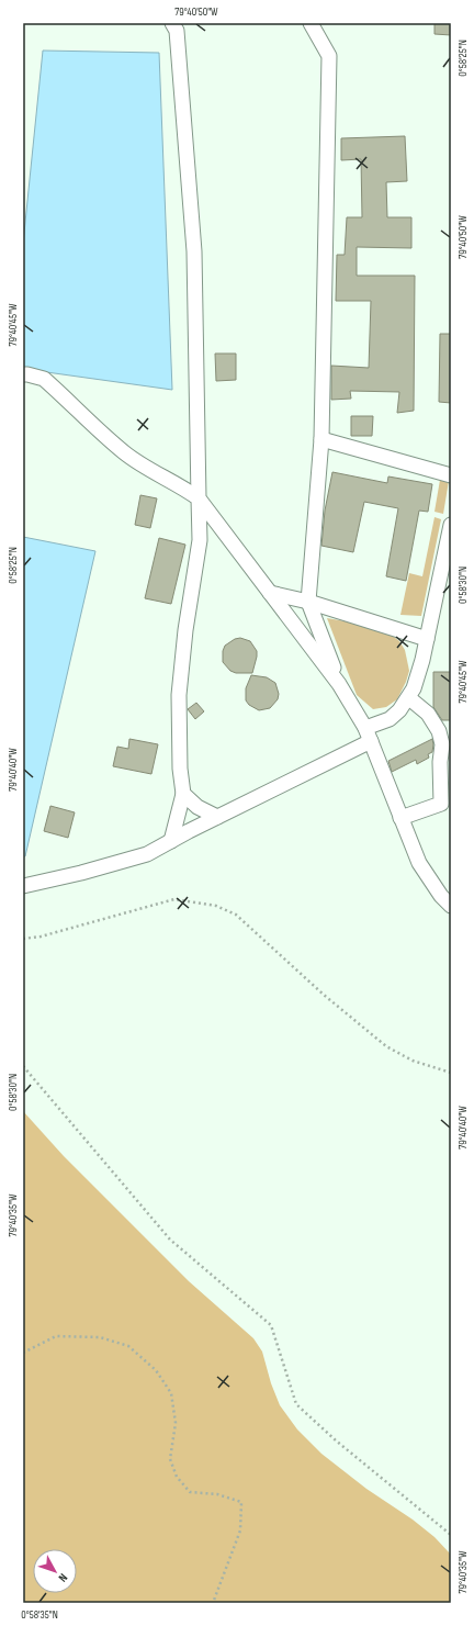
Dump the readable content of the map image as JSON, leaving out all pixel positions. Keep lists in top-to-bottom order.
{
  "north": "bottom right",
  "coordinates": [
    "79°40'50\"W",
    "0°58'25\"N",
    "79°40'45\"W",
    "0°58'30\"N",
    "79°40'40\"W",
    "79°40'35\"W",
    "0°58'35\"N"
  ]
}
